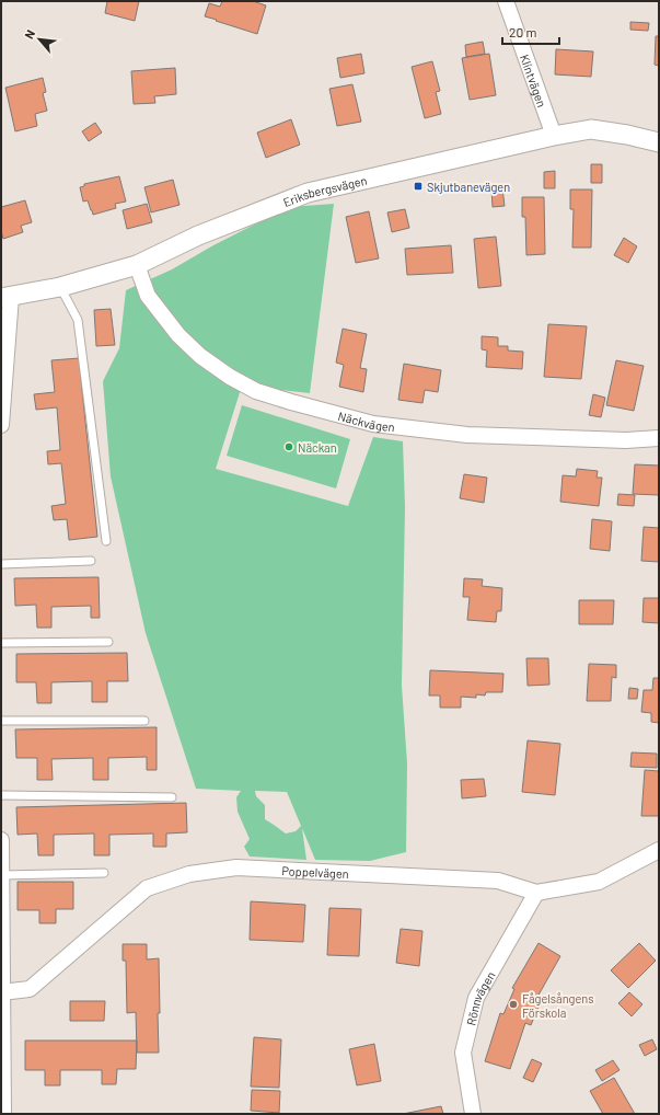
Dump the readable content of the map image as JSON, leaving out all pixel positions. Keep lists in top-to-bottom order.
{
  "streets": {
    "street": [
      "Klintvägen",
      "Eriksbergsvägen",
      "Näckvägen",
      "Poppelvägen",
      "Rönnvägen"
    ]
  },
  "crossings": [
    ["Klintvägen", "Eriksbergsvägen"],
    ["Eriksbergsvägen", "Näckvägen"],
    ["Poppelvägen", "Rönnvägen"]
  ],
  "places": {
    "transit": ["Skjutbanevägen"],
    "other": ["Näckan", "Fågelsångens Förskola"]
  },
  "scale_bar": "20 m",
  "north": "top left"
}
